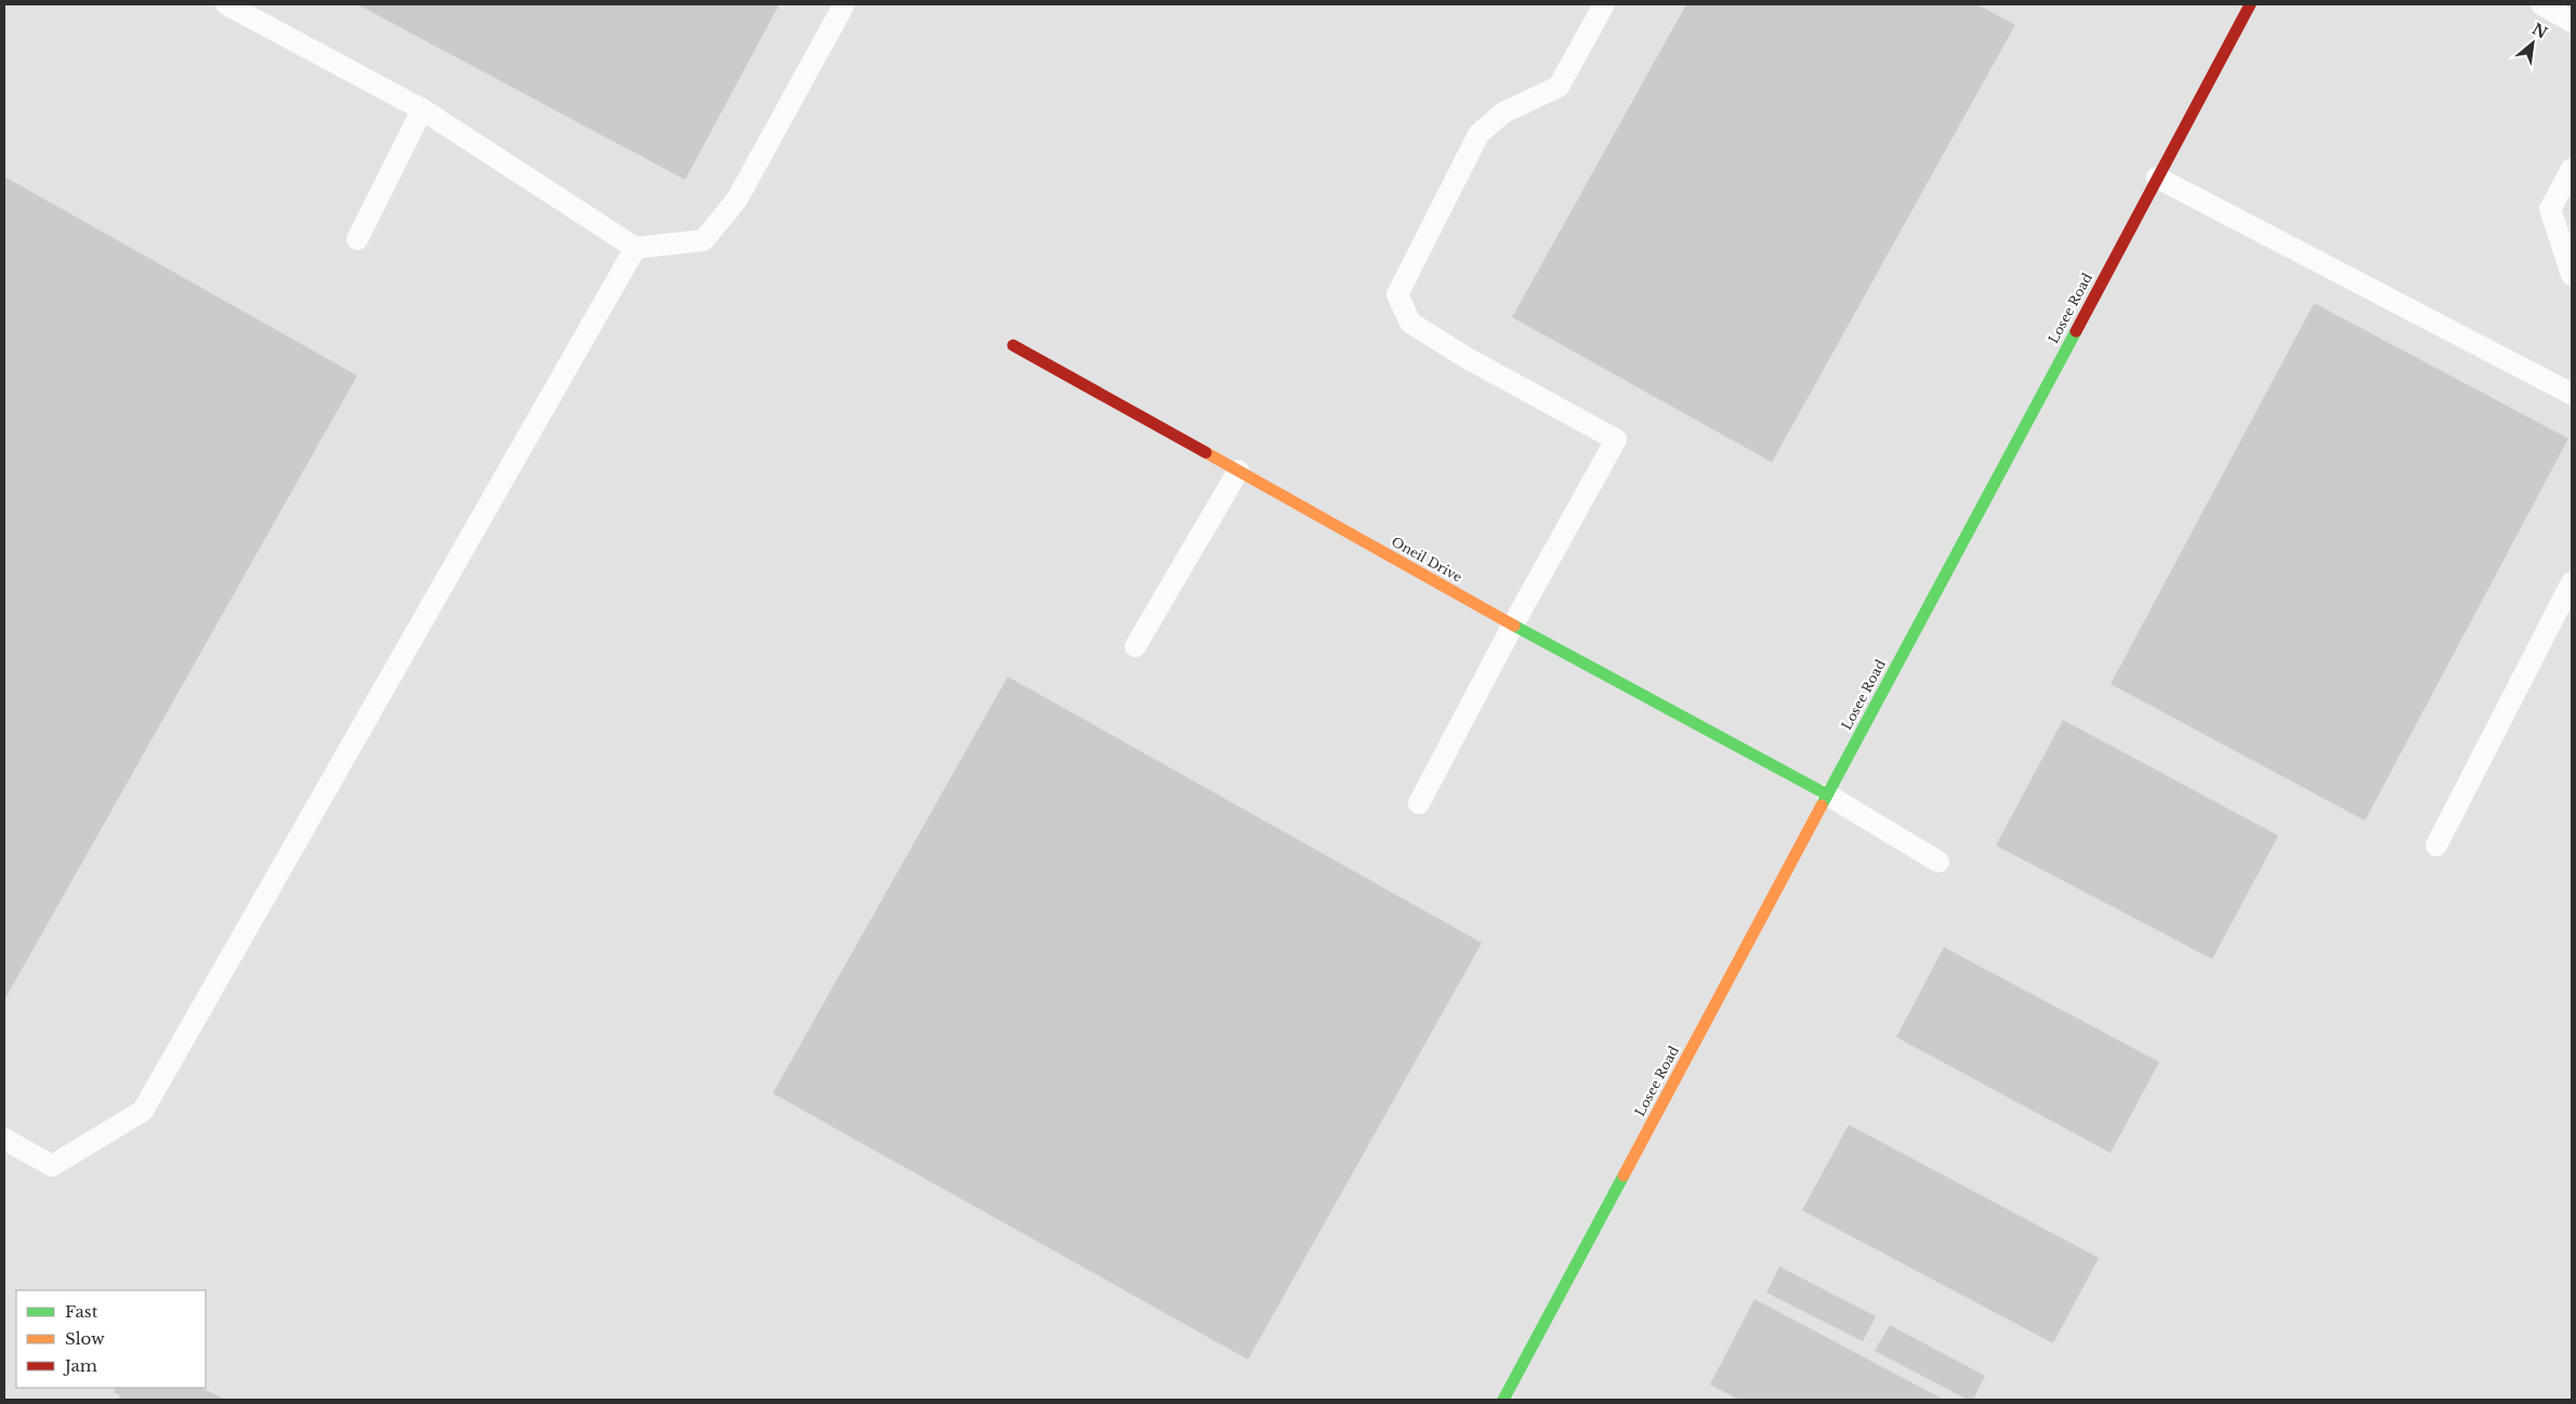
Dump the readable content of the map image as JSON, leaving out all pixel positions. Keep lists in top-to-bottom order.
{
  "streets": {
    "main road": ["Losee Road", "Oneil Drive"]
  },
  "crossings": [
    ["Losee Road", "Oneil Drive"]
  ],
  "legend": ["Fast", "Slow", "Jam"],
  "north": "top right"
}
